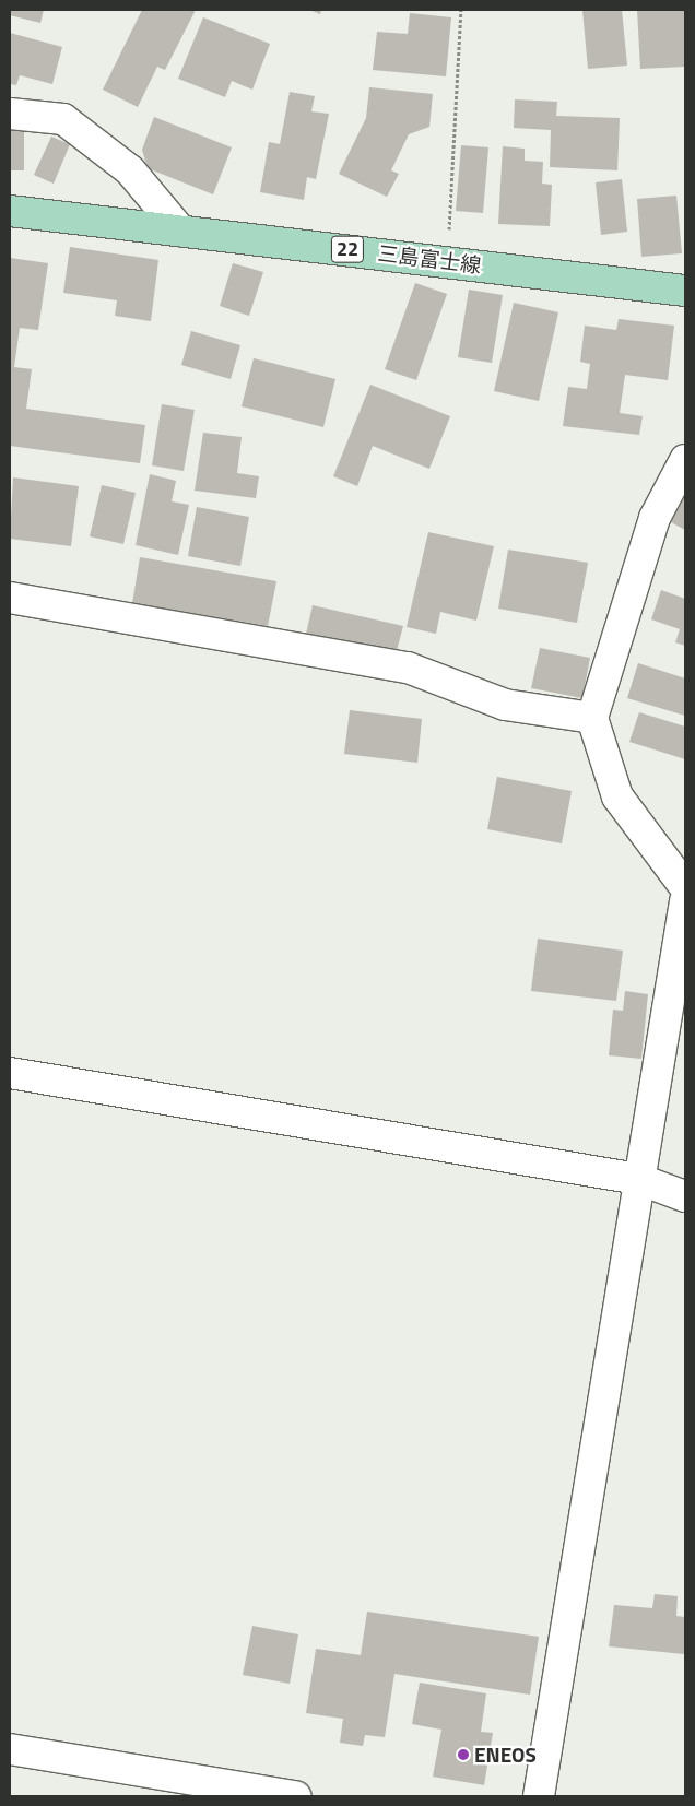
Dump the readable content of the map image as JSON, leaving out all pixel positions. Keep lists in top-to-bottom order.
{
  "streets": {
    "main road": ["22", "三島富士線"]
  },
  "places": ["ENEOS"]
}
